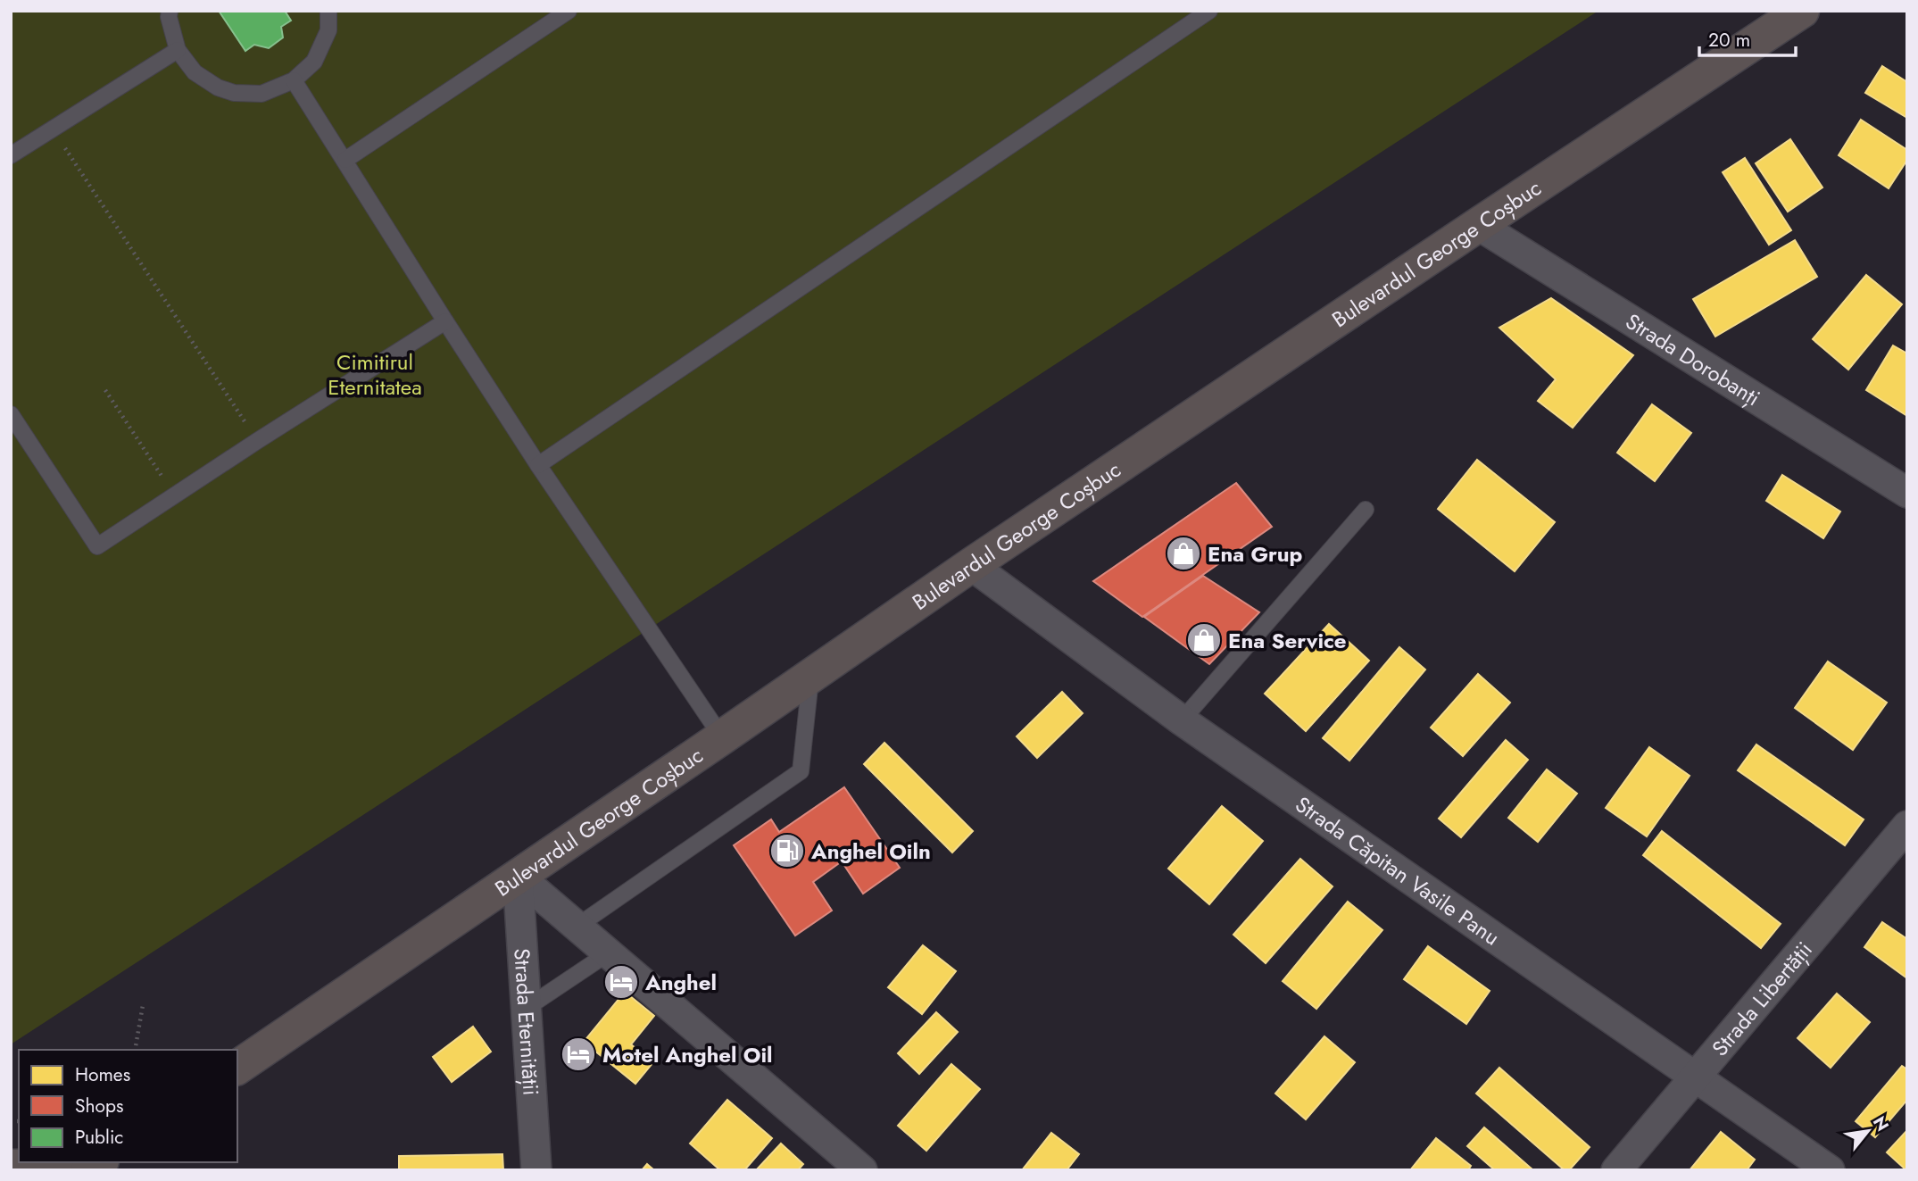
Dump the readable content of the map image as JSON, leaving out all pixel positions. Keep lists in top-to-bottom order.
{
  "streets": {
    "main road": ["Bulevardul George Coșbuc"],
    "street": [
      "Strada Dorobanți",
      "Strada Căpitan Vasile Panu",
      "Strada Libertății",
      "Strada Eternității"
    ]
  },
  "crossings": [
    ["Bulevardul George Coșbuc", "Strada Dorobanți"],
    ["Bulevardul George Coșbuc", "Strada Căpitan Vasile Panu"],
    ["Bulevardul George Coșbuc", "Strada Eternității"],
    ["Strada Căpitan Vasile Panu", "Strada Libertății"]
  ],
  "parks": ["Cimitirul Eternitatea"],
  "places": {
    "shop": ["Ena Grup", "Ena Service"],
    "fuel station": ["Anghel Oiln"],
    "hotel": ["Anghel", "Motel Anghel Oil"]
  },
  "legend": ["Homes", "Shops", "Public"],
  "scale_bar": "20 m",
  "north": "top right"
}
